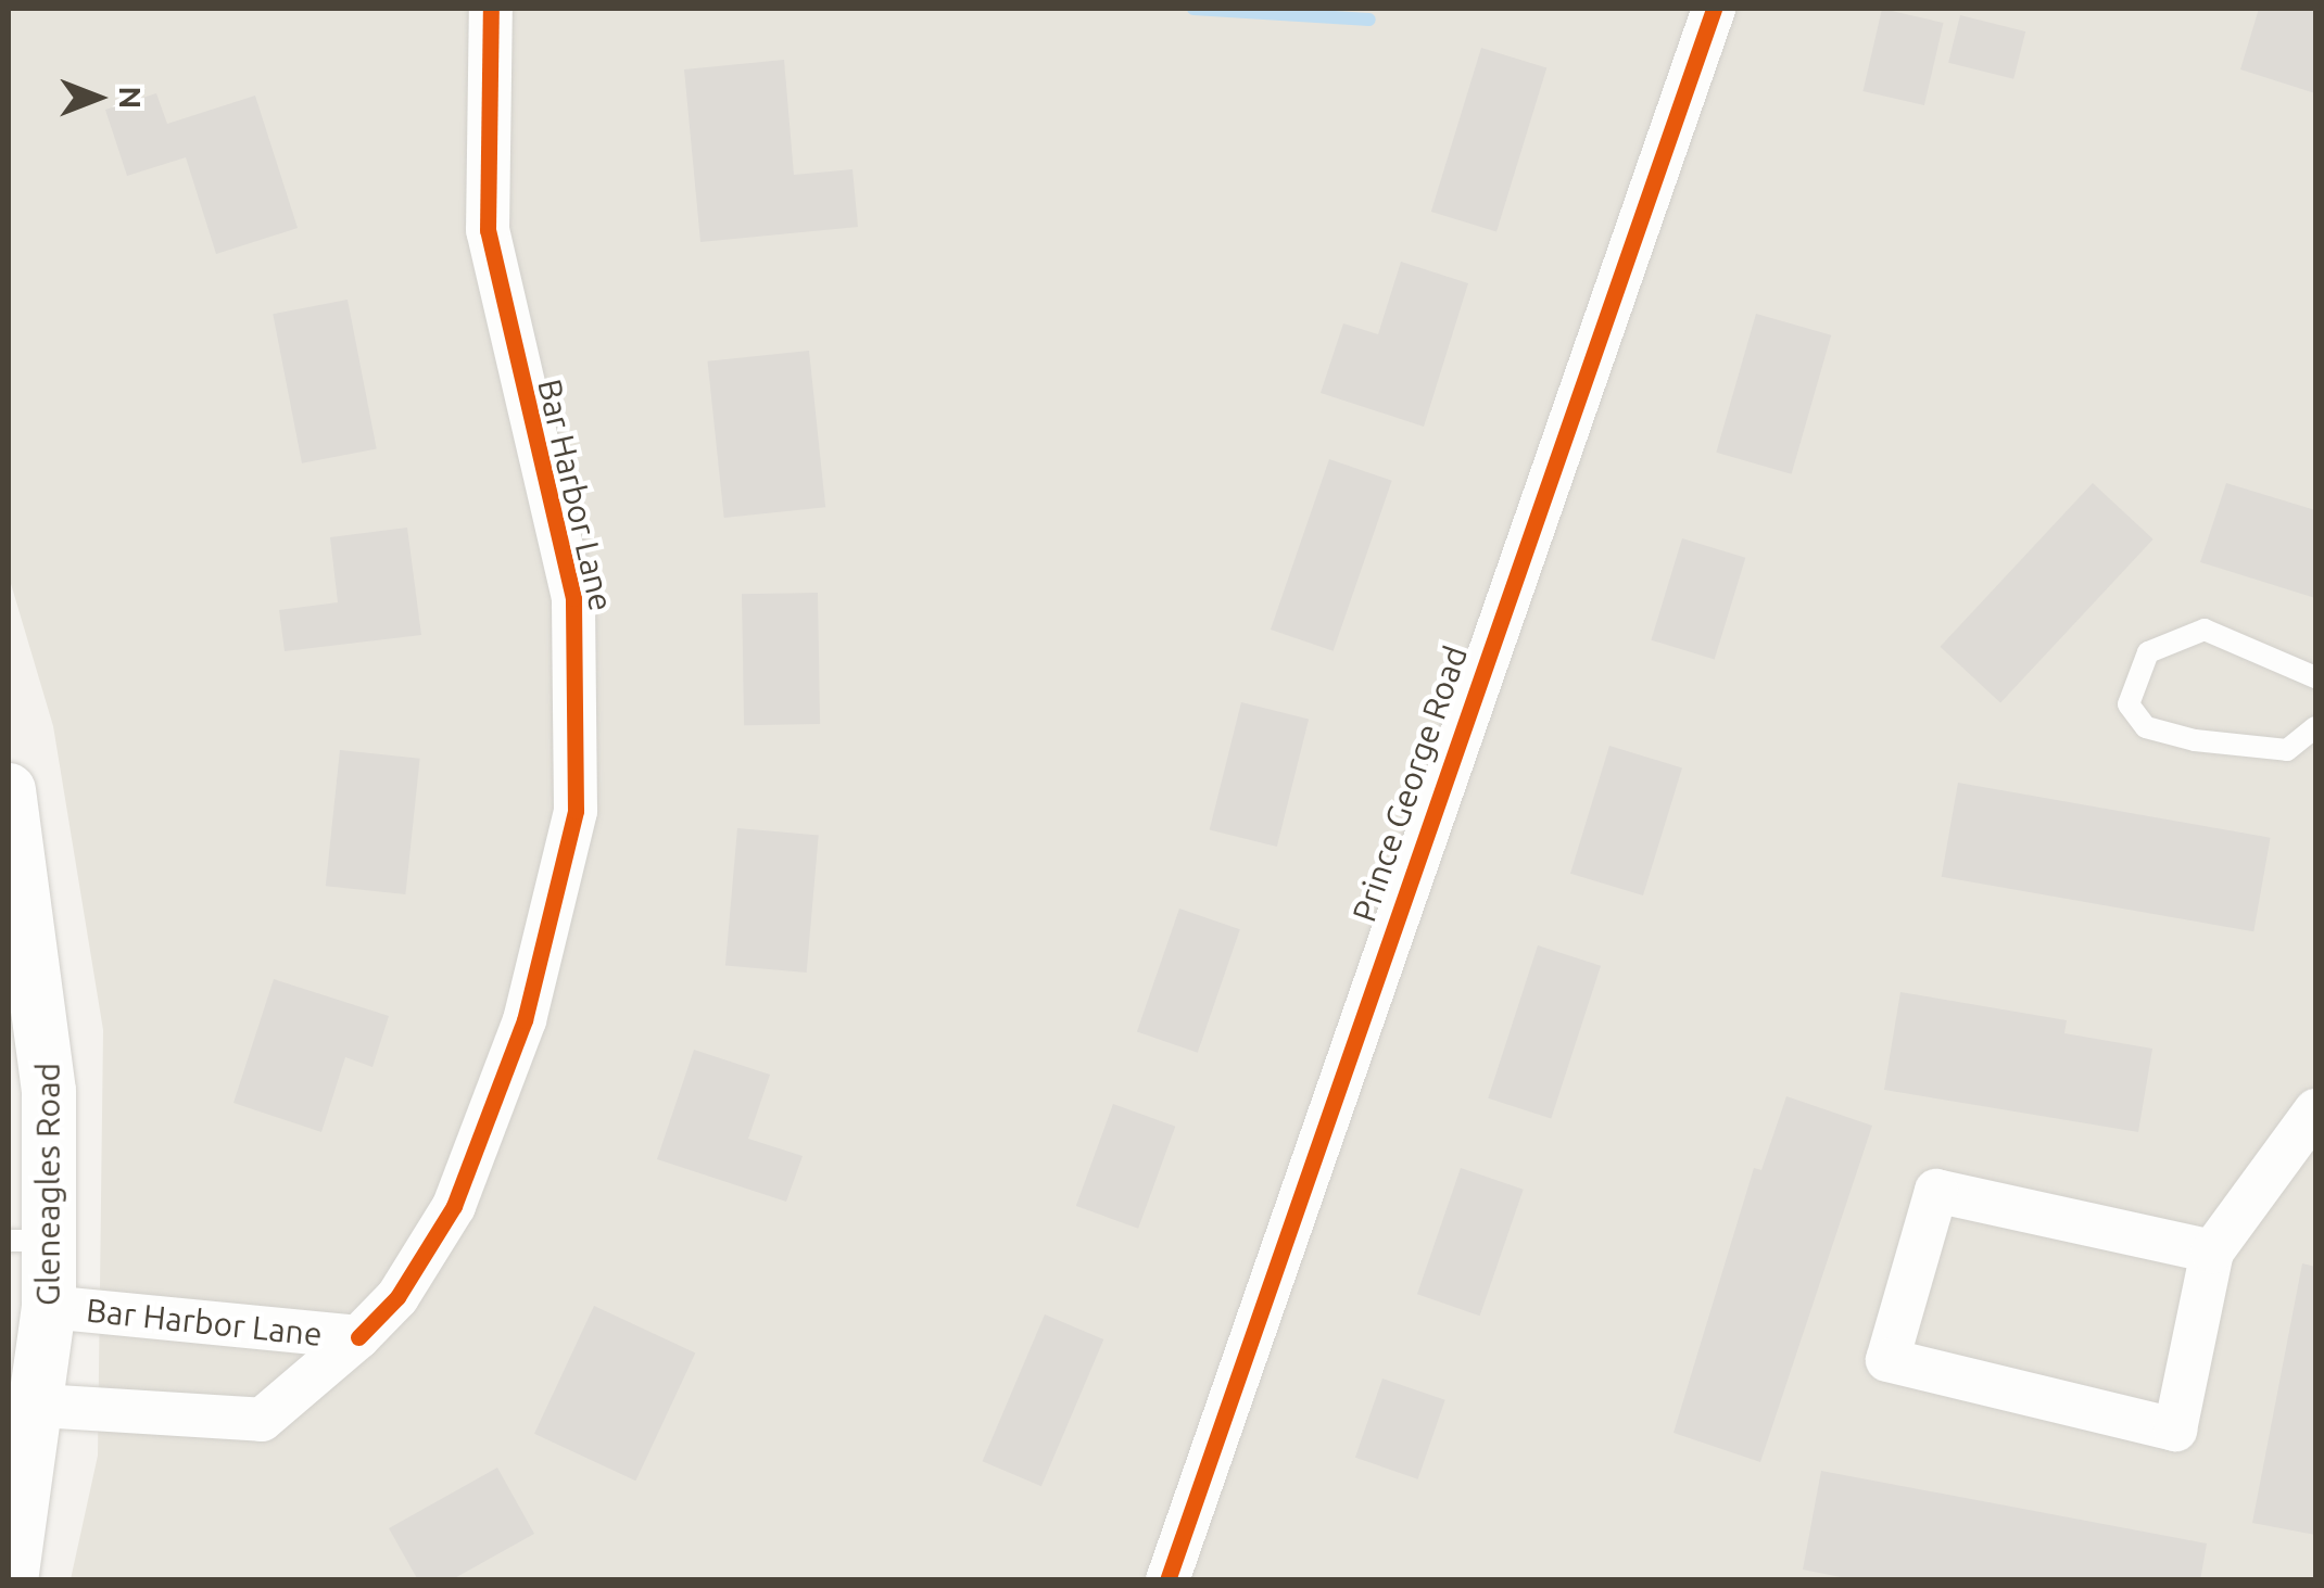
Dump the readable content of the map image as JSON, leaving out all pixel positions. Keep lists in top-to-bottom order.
{
  "streets": {
    "street": ["Bar Harbor Lane", "Prince George Road", "Gleneagles Road"]
  },
  "crossings": [
    ["Bar Harbor Lane", "Gleneagles Road"]
  ],
  "north": "right"
}
